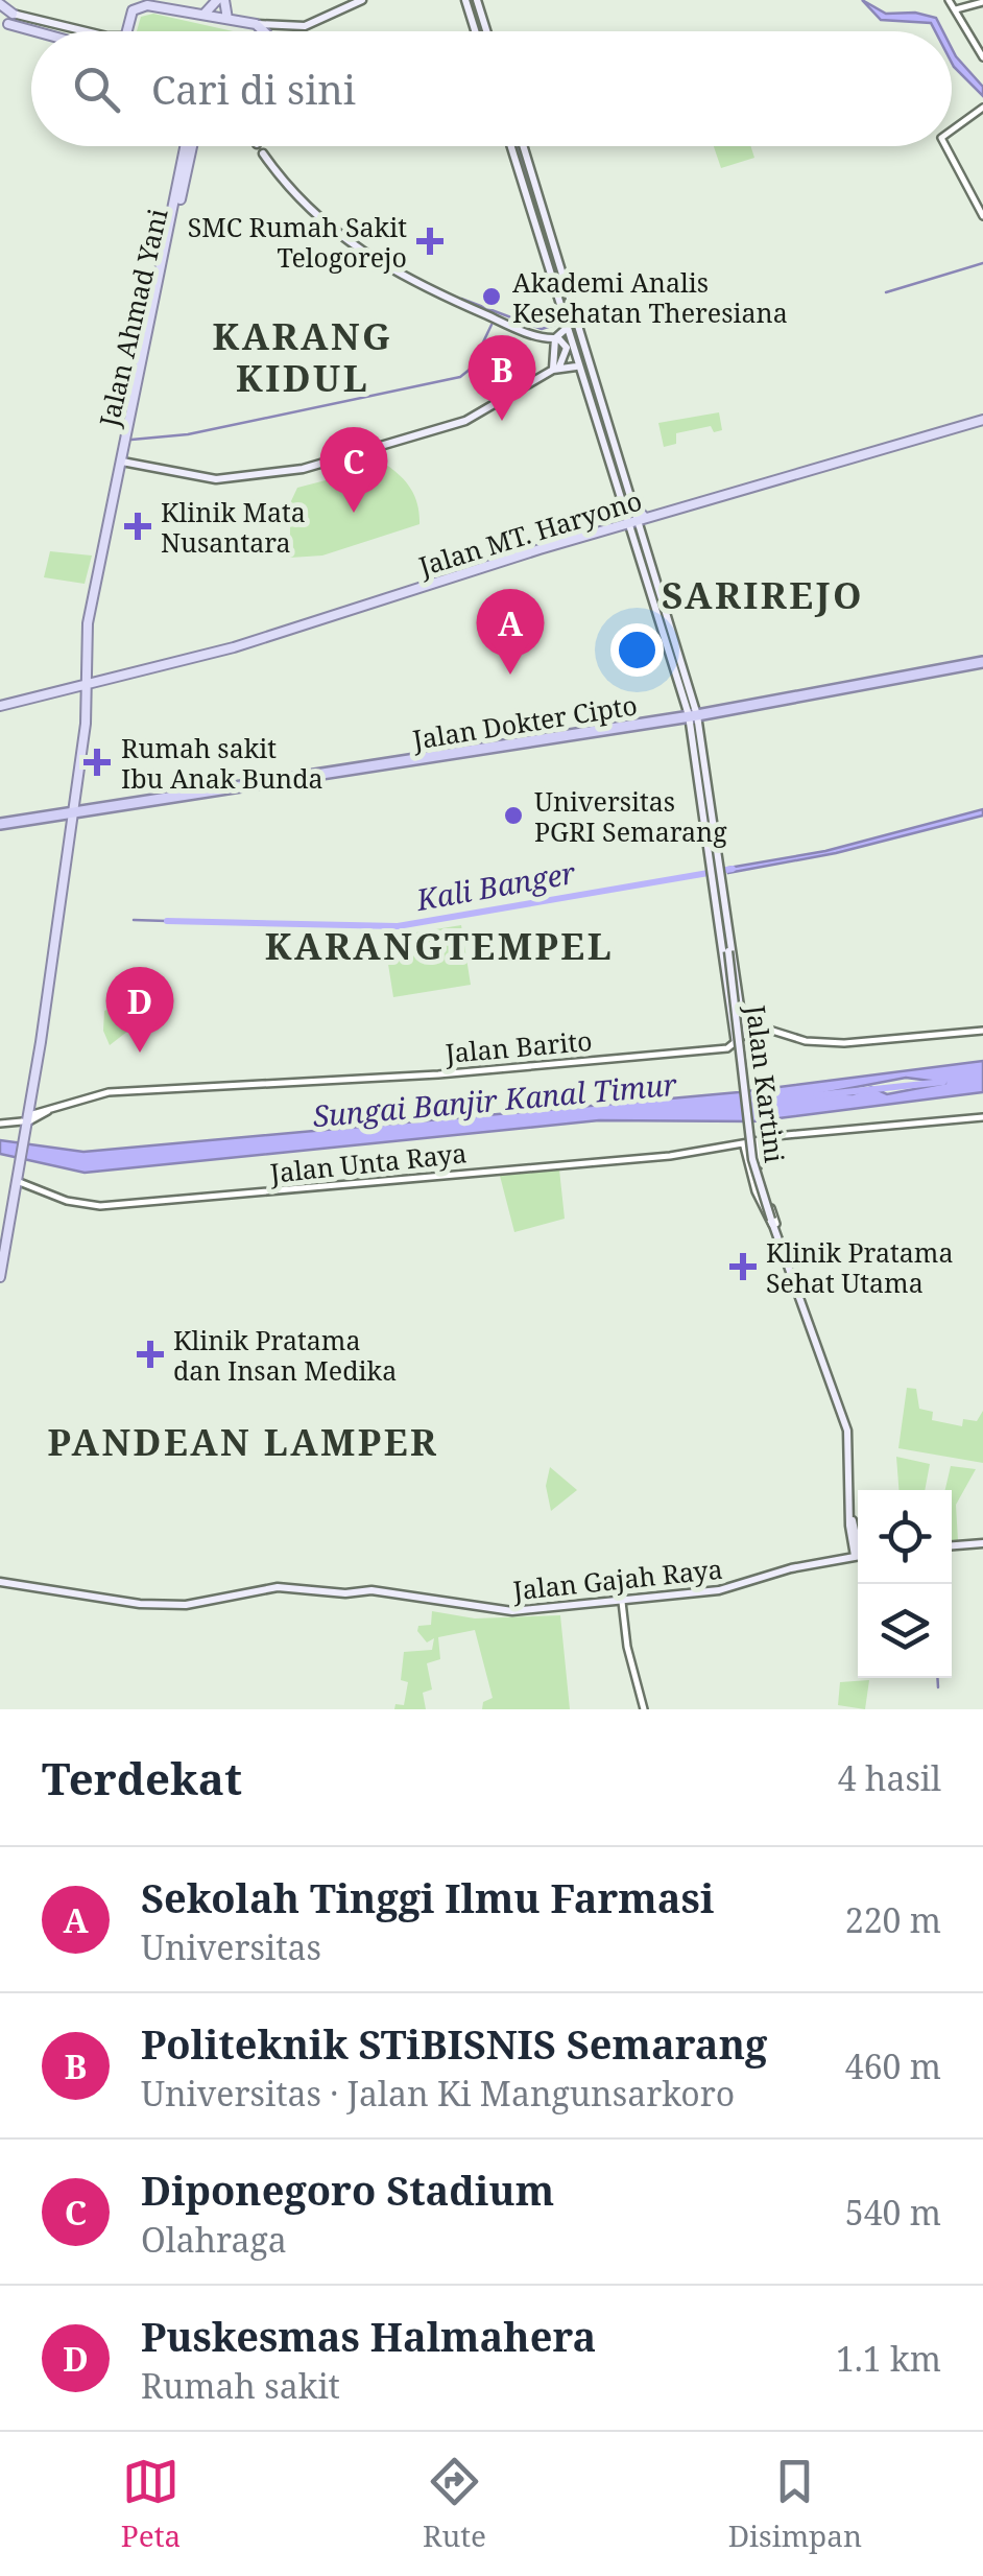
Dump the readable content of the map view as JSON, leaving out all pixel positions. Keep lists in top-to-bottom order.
{
  "streets": {
    "highway": ["Jalan Dokter Cipto"],
    "main road": [
      "Jalan Ahmad Yani",
      "Jalan MT. Haryono",
      "Jalan Kartini",
      "Jalan Gajah Raya"
    ],
    "street": ["Jalan Barito", "Jalan Unta Raya"]
  },
  "crossings": [
    ["Jalan Ahmad Yani", "Jalan MT. Haryono"],
    ["Jalan Ahmad Yani", "Jalan Dokter Cipto"],
    ["Jalan MT. Haryono", "Jalan Kartini"],
    ["Jalan Dokter Cipto", "Jalan Kartini"],
    ["Jalan Barito", "Jalan Kartini"]
  ],
  "districts": [
    "KARANG KIDUL",
    "SARIREJO",
    "KARANGTEMPEL",
    "PANDEAN LAMPER"
  ],
  "water": ["Kali Banger", "Sungai Banjir Kanal Timur"],
  "places": {
    "health": [
      "SMC Rumah Sakit Telogorejo",
      "Klinik Mata Nusantara",
      "Rumah sakit Ibu Anak Bunda",
      "Klinik Pratama Sehat Utama",
      "Klinik Pratama dan Insan Medika"
    ],
    "other": ["Akademi Analis Kesehatan Theresiana", "Universitas PGRI Semarang"]
  },
  "page": {
    "search": "Cari di sini",
    "pins": [
      "B",
      "C",
      "A",
      "D"
    ],
    "heading": ["Terdekat", "4 hasil"],
    "list": [
      {
        "mark": "A",
        "name": "Sekolah Tinggi Ilmu Farmasi",
        "note": "Universitas",
        "value": "220 m"
      },
      {
        "mark": "B",
        "name": "Politeknik STiBISNIS Semarang",
        "note": "Universitas · Jalan Ki Mangunsarkoro",
        "value": "460 m"
      },
      {
        "mark": "C",
        "name": "Diponegoro Stadium",
        "note": "Olahraga",
        "value": "540 m"
      },
      {
        "mark": "D",
        "name": "Puskesmas Halmahera",
        "note": "Rumah sakit",
        "value": "1.1 km"
      }
    ],
    "nav": ["Peta", "Rute", "Disimpan"]
  }
}
